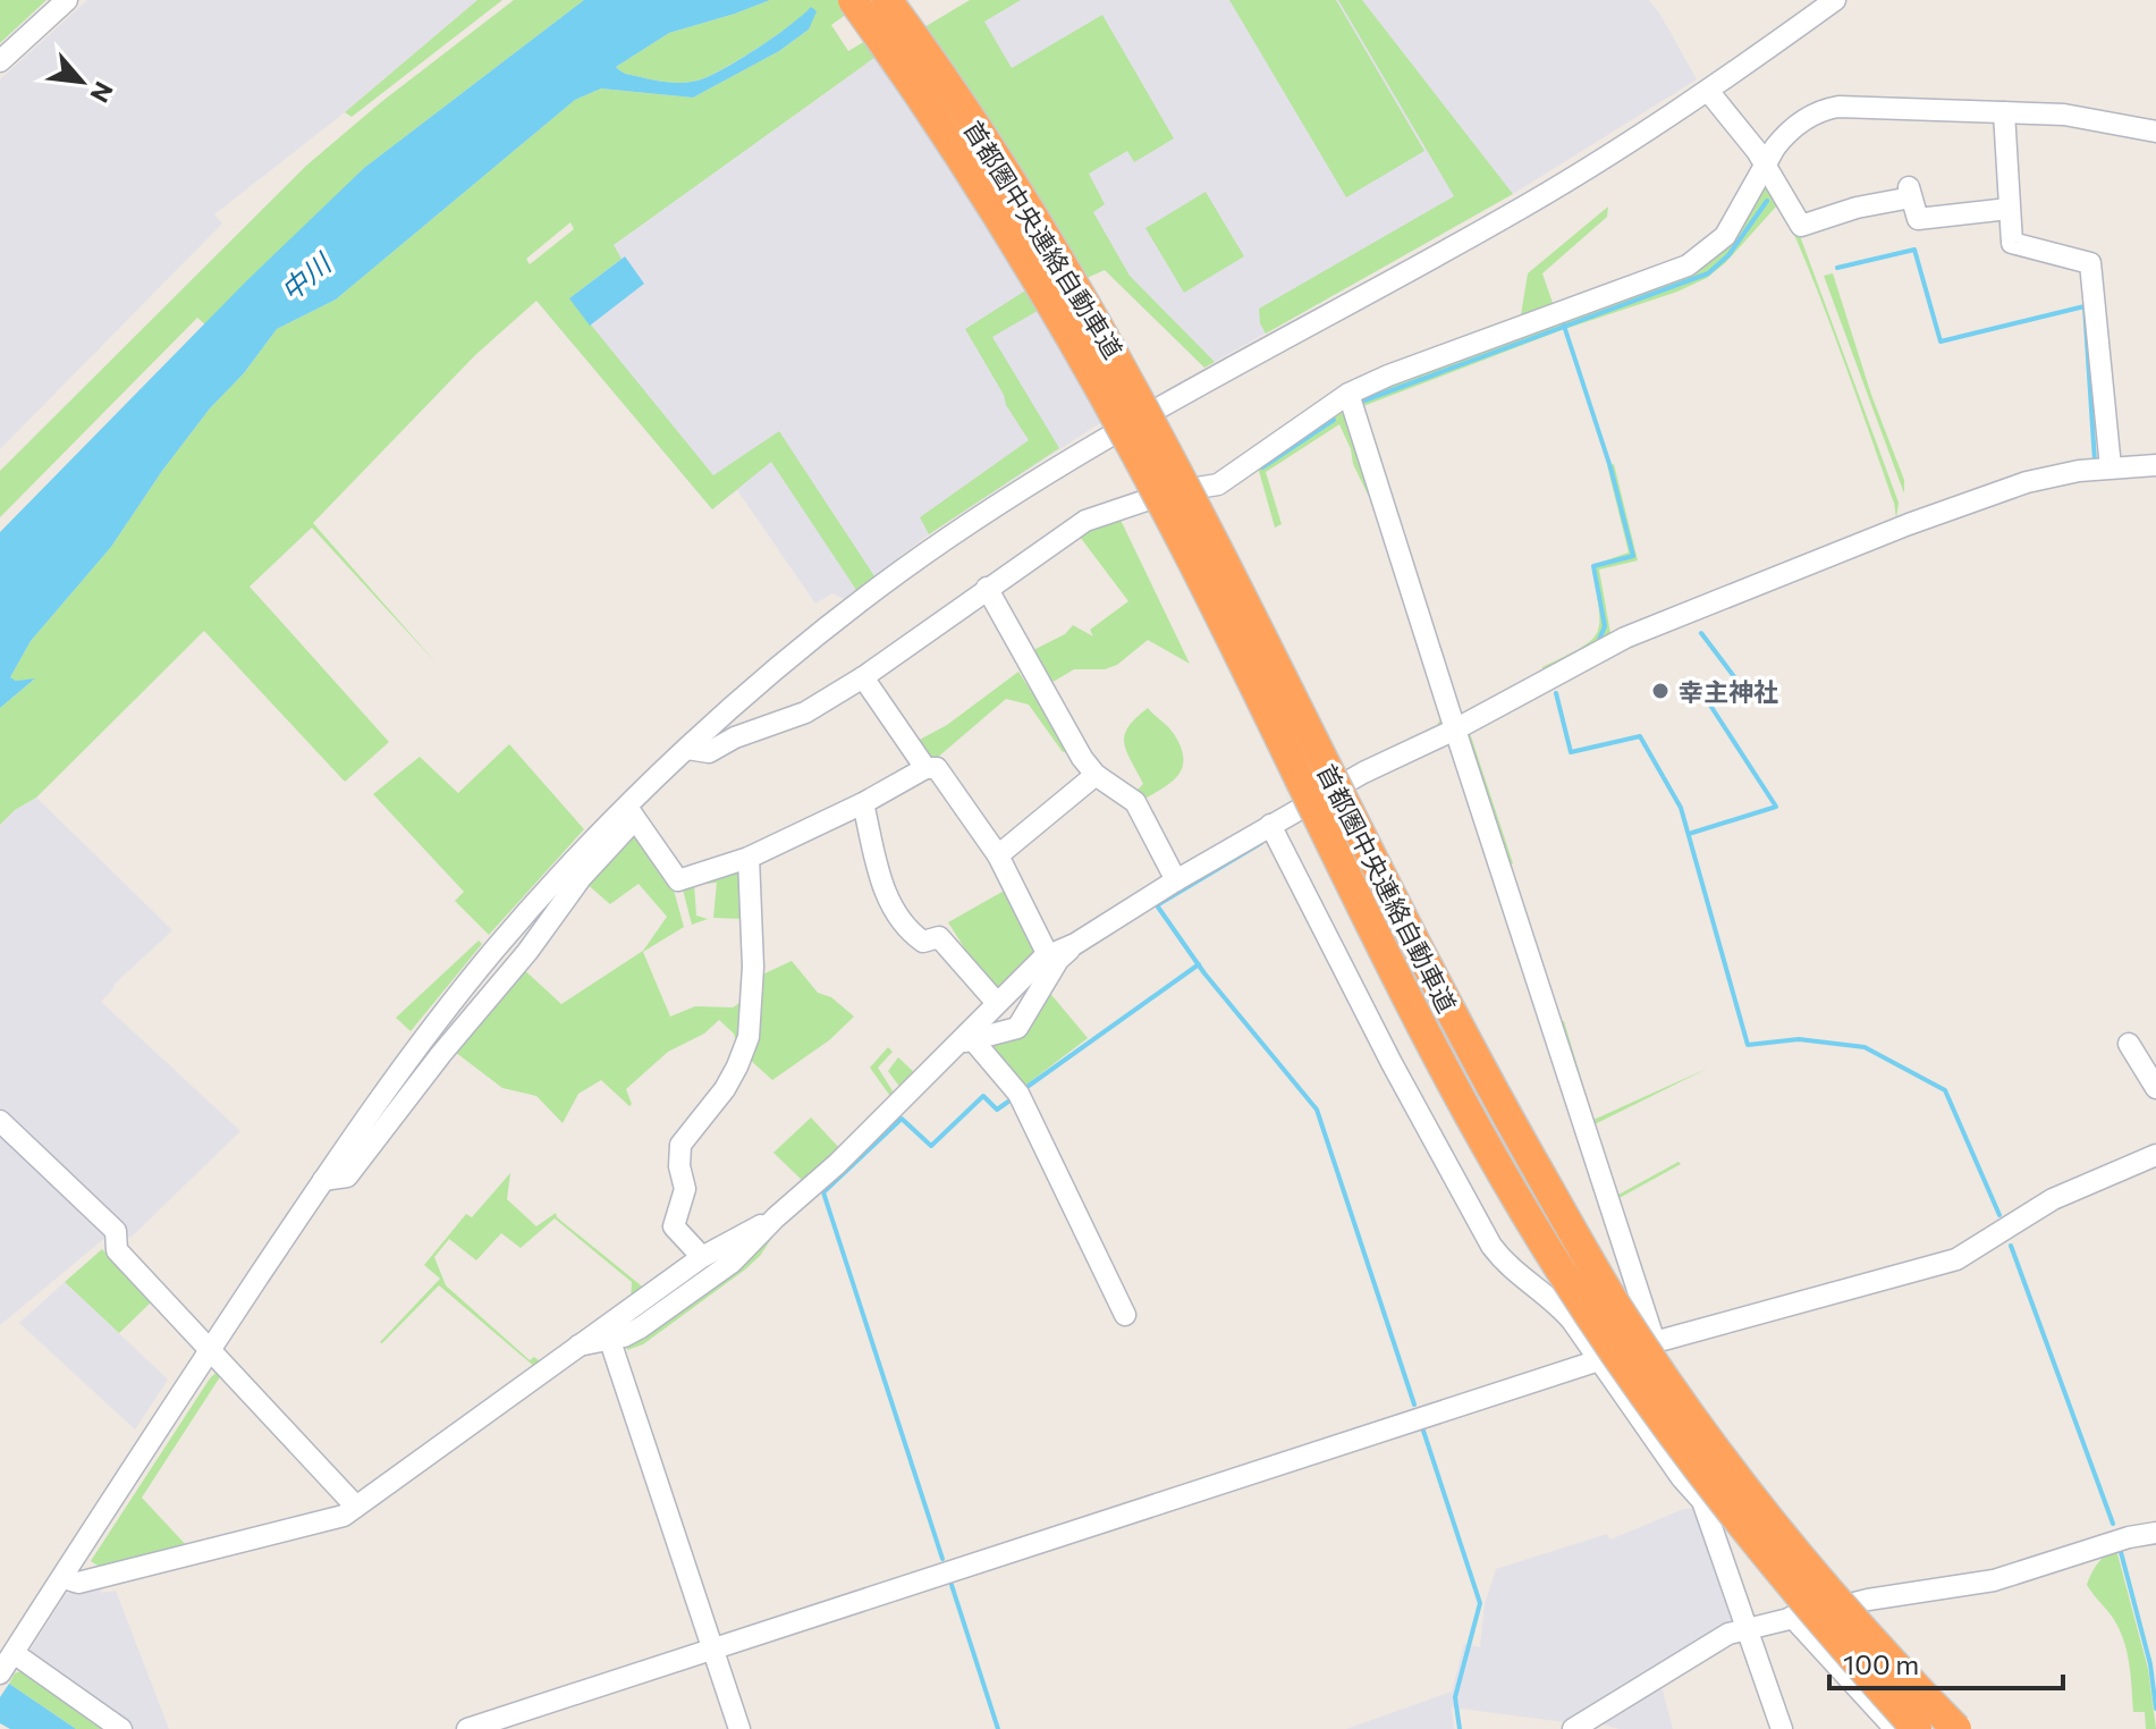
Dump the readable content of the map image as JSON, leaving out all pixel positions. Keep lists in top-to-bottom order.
{
  "streets": {
    "highway": ["首都圏中央連絡自動車道"]
  },
  "water": ["中川"],
  "places": ["幸主神社"],
  "scale_bar": "100 m",
  "north": "bottom right"
}
